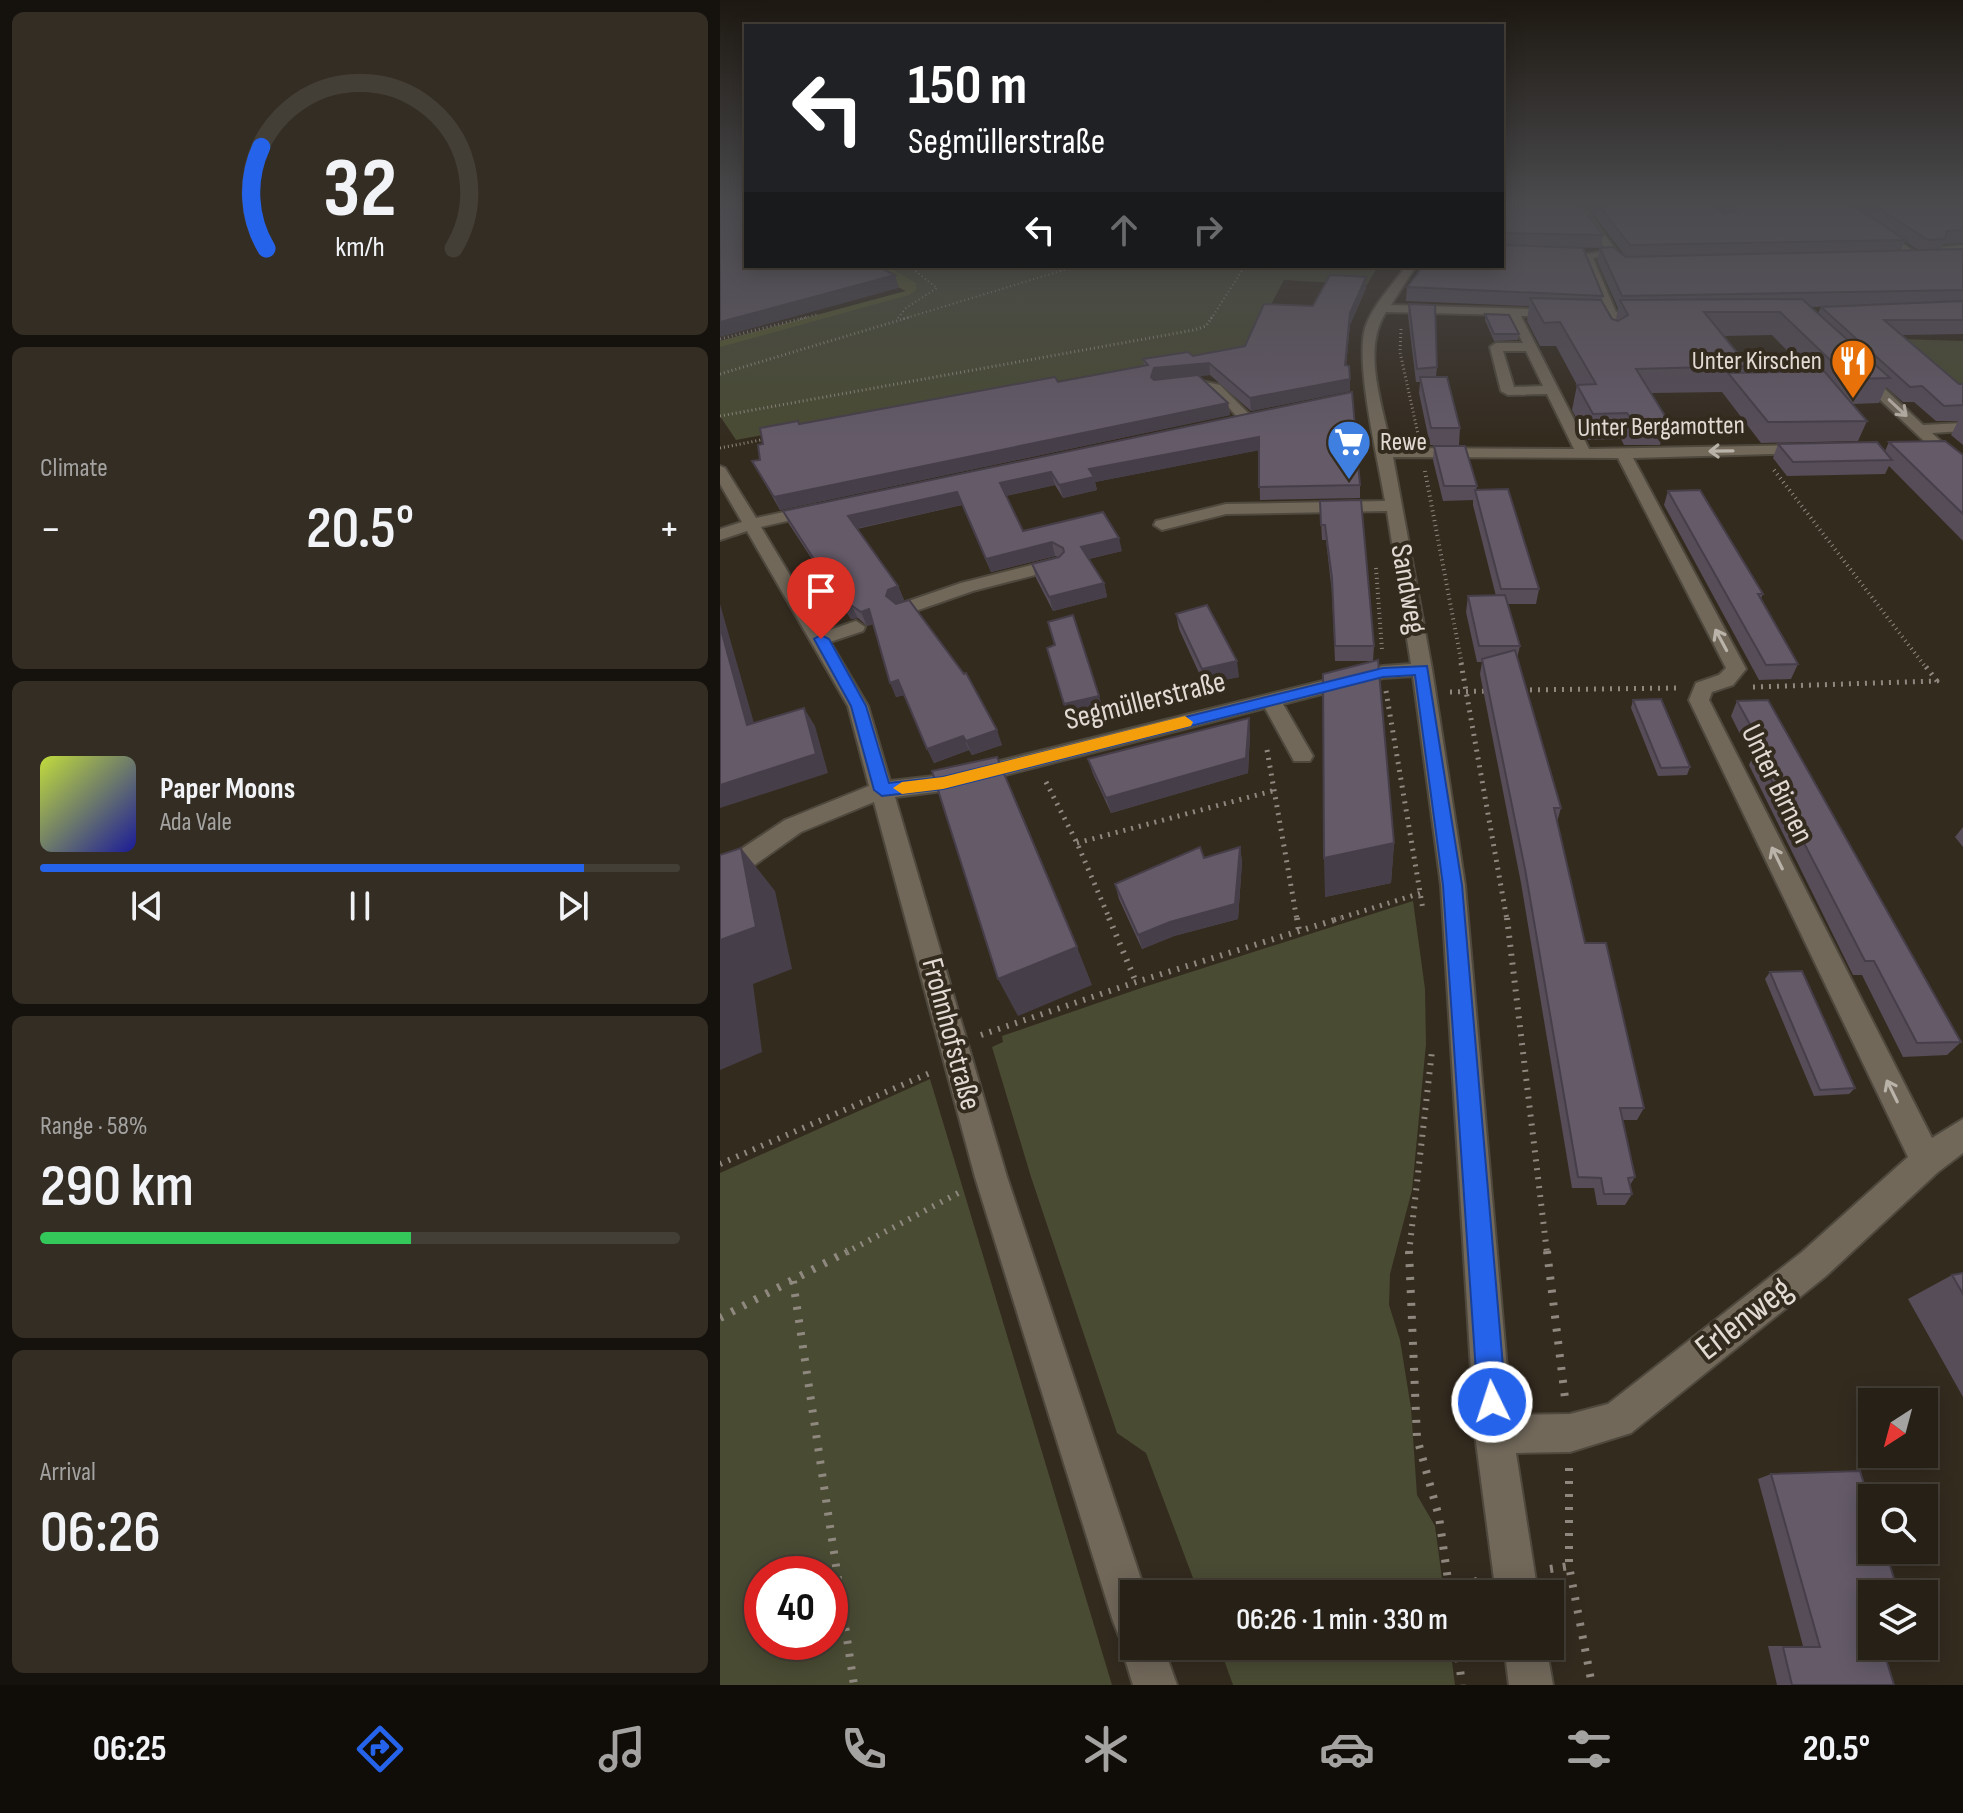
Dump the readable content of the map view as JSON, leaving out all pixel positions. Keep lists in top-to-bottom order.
{
  "streets": {
    "street": [
      "Unter Bergamotten",
      "Sandweg",
      "Segmüllerstraße",
      "Unter Birnen",
      "Frohnhofstraße",
      "Erlenweg"
    ]
  },
  "crossings": [
    ["Unter Bergamotten", "Sandweg"],
    ["Sandweg", "Segmüllerstraße"],
    ["Sandweg", "Erlenweg"],
    ["Segmüllerstraße", "Frohnhofstraße"],
    ["Unter Birnen", "Erlenweg"]
  ],
  "one_way": ["Unter Birnen"],
  "places": {
    "restaurant": ["Unter Kirschen"],
    "supermarket": ["Rewe"]
  },
  "north": "bottom left",
  "page": {
    "turn": ["150 m", "Segmüllerstraße"],
    "tile": [
      "Climate",
      ["Range · 58%", "290 km"],
      ["Arrival", "06:26"]
    ],
    "heat": ["−", "20.5°", "+"],
    "song": ["Paper Moons", "Ada Vale"],
    "limit": "40",
    "trip": "06:26 · 1 min · 330 m",
    "tabs": ["06:25", "20.5°"],
    "gauge": ["32", "km/h"]
  }
}
